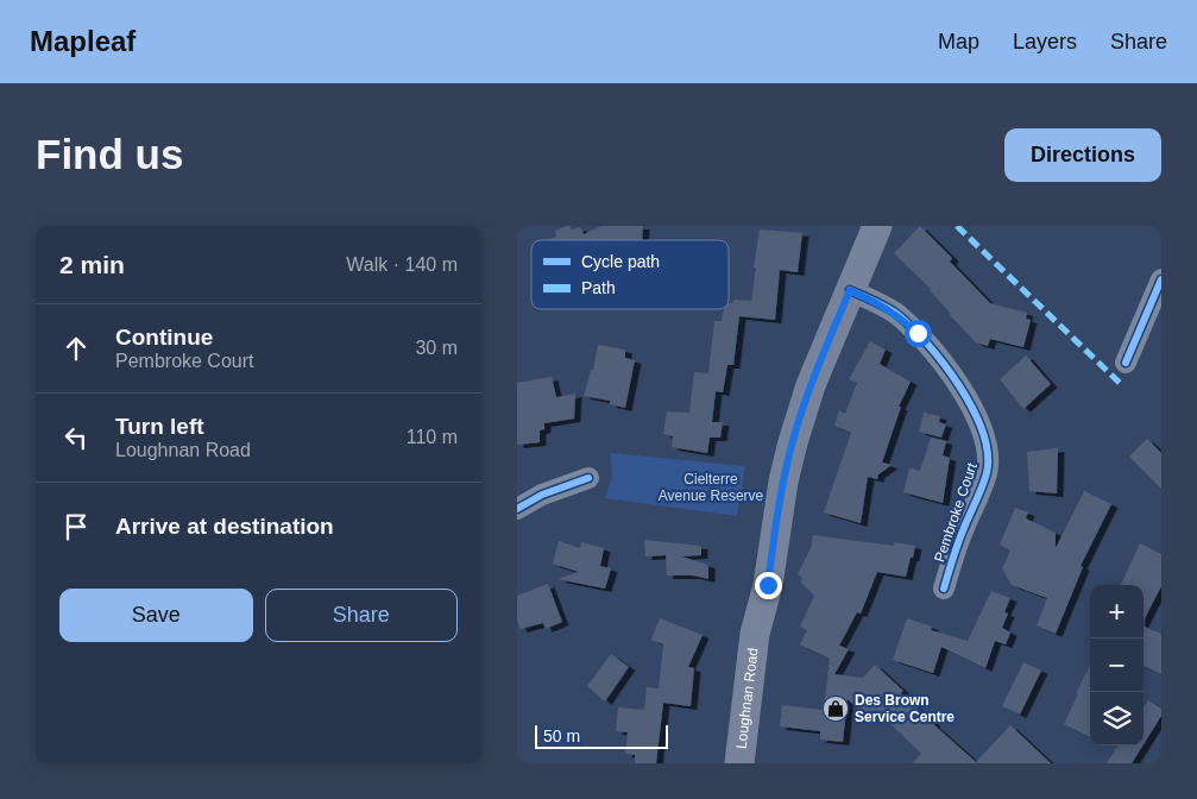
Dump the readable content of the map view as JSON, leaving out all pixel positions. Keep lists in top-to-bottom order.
{
  "streets": {
    "main road": ["Loughnan Road"],
    "street": ["Pembroke Court"]
  },
  "crossings": [
    ["Pembroke Court", "Loughnan Road"]
  ],
  "parks": ["Cielterre Avenue Reserve"],
  "places": {
    "shop": ["Des Brown Service Centre"]
  },
  "legend": ["Cycle path", "Path"],
  "scale_bar": "50 m",
  "page": {
    "header": "Mapleaf",
    "nav": ["Map", "Layers", "Share"],
    "buttons": [
      "Directions",
      ["Save", "Share"]
    ],
    "title": "Find us",
    "heading": ["2 min", "Walk · 140 m"],
    "list": [
      ["Continue", "Pembroke Court", "30 m"],
      ["Turn left", "Loughnan Road", "110 m"],
      "Arrive at destination"
    ],
    "map_buttons": ["+", "−"],
    "scale": "50 m"
  }
}
